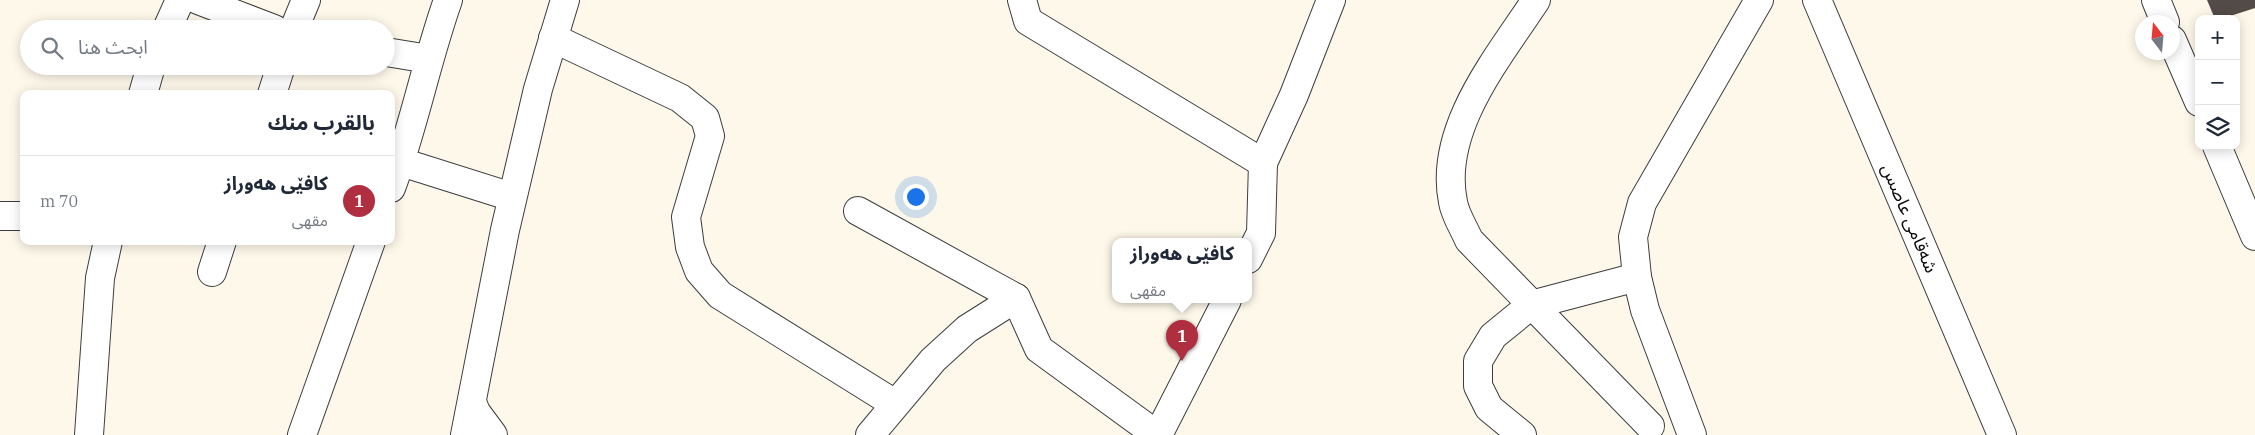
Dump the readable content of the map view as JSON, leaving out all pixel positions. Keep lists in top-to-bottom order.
{
  "streets": {
    "street": ["شه‌قامی عاصس"]
  },
  "north": "top",
  "page": {
    "map_buttons": ["+", "−"],
    "search": "ابحث هنا",
    "heading": "بالقرب منك",
    "list": [
      {
        "mark": "1",
        "name": "کافێی هەوراز",
        "note": "مقهى",
        "value": "70 m"
      }
    ],
    "popup": ["کافێی هەوراز", "مقهى"],
    "pins": "1"
  }
}
